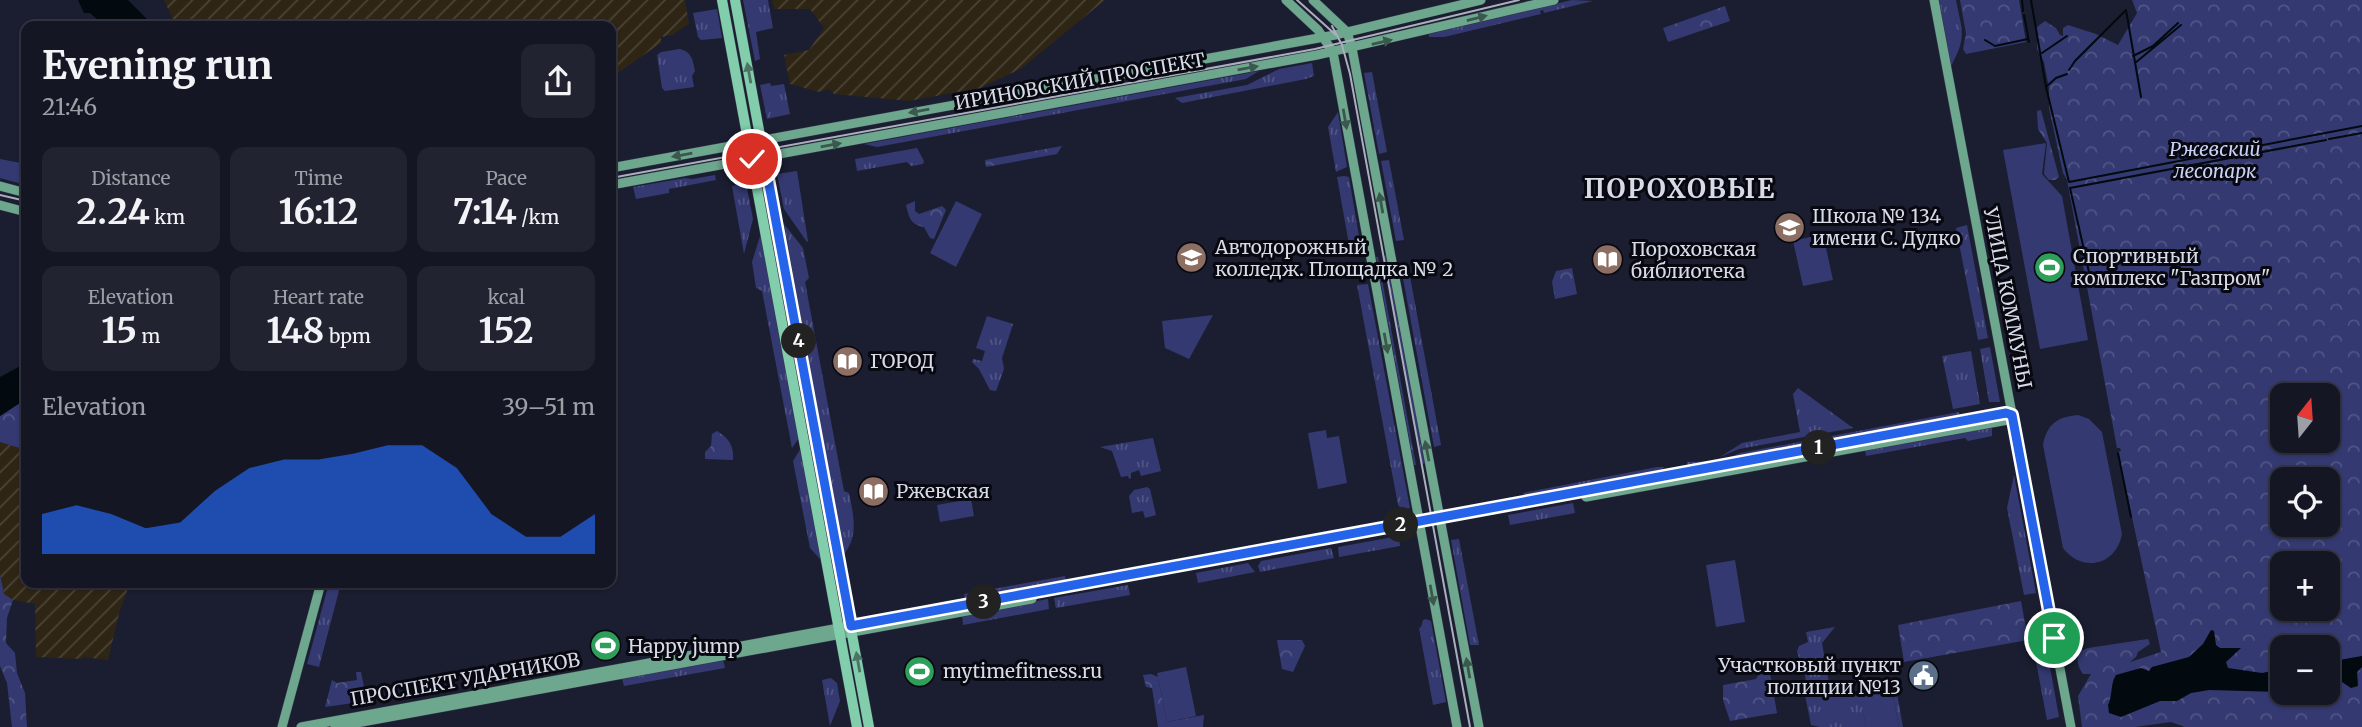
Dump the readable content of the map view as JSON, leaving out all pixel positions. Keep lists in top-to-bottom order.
{
  "streets": {
    "main road": ["ИРИНОВСКИЙ ПРОСПЕКТ", "УЛИЦА КОММУНЫ", "ПРОСПЕКТ УДАРНИКОВ"]
  },
  "crossings": [
    ["УЛИЦА КОММУНЫ", "ПРОСПЕКТ УДАРНИКОВ"]
  ],
  "districts": ["ПОРОХОВЫЕ"],
  "parks": ["Ржевский лесопарк"],
  "places": {
    "school or university": ["Школа № 134 имени С. Дудко", "Автодорожный колледж. Площадка № 2"],
    "library": ["Пороховская библиотека", "ГОРОД", "Ржевская"],
    "sports": ["Cпортивный комплекс \"Газпром\"", "Happy jump", "mytimefitness.ru"],
    "public building": ["Участковый пункт полиции №13"]
  },
  "north": "top",
  "page": {
    "heading": ["Evening run", "21:46"],
    "stats": [
      ["Distance", "2.24 km"],
      ["Time", "16:12"],
      ["Pace", "7:14 /km"],
      ["Elevation", "15 m"],
      ["Heart rate", "148 bpm"],
      ["kcal", "152"]
    ],
    "pins": [
      "4",
      "1",
      "2",
      "3"
    ],
    "chart": ["Elevation", "39–51 m"],
    "map_buttons": ["+", "−"]
  }
}
